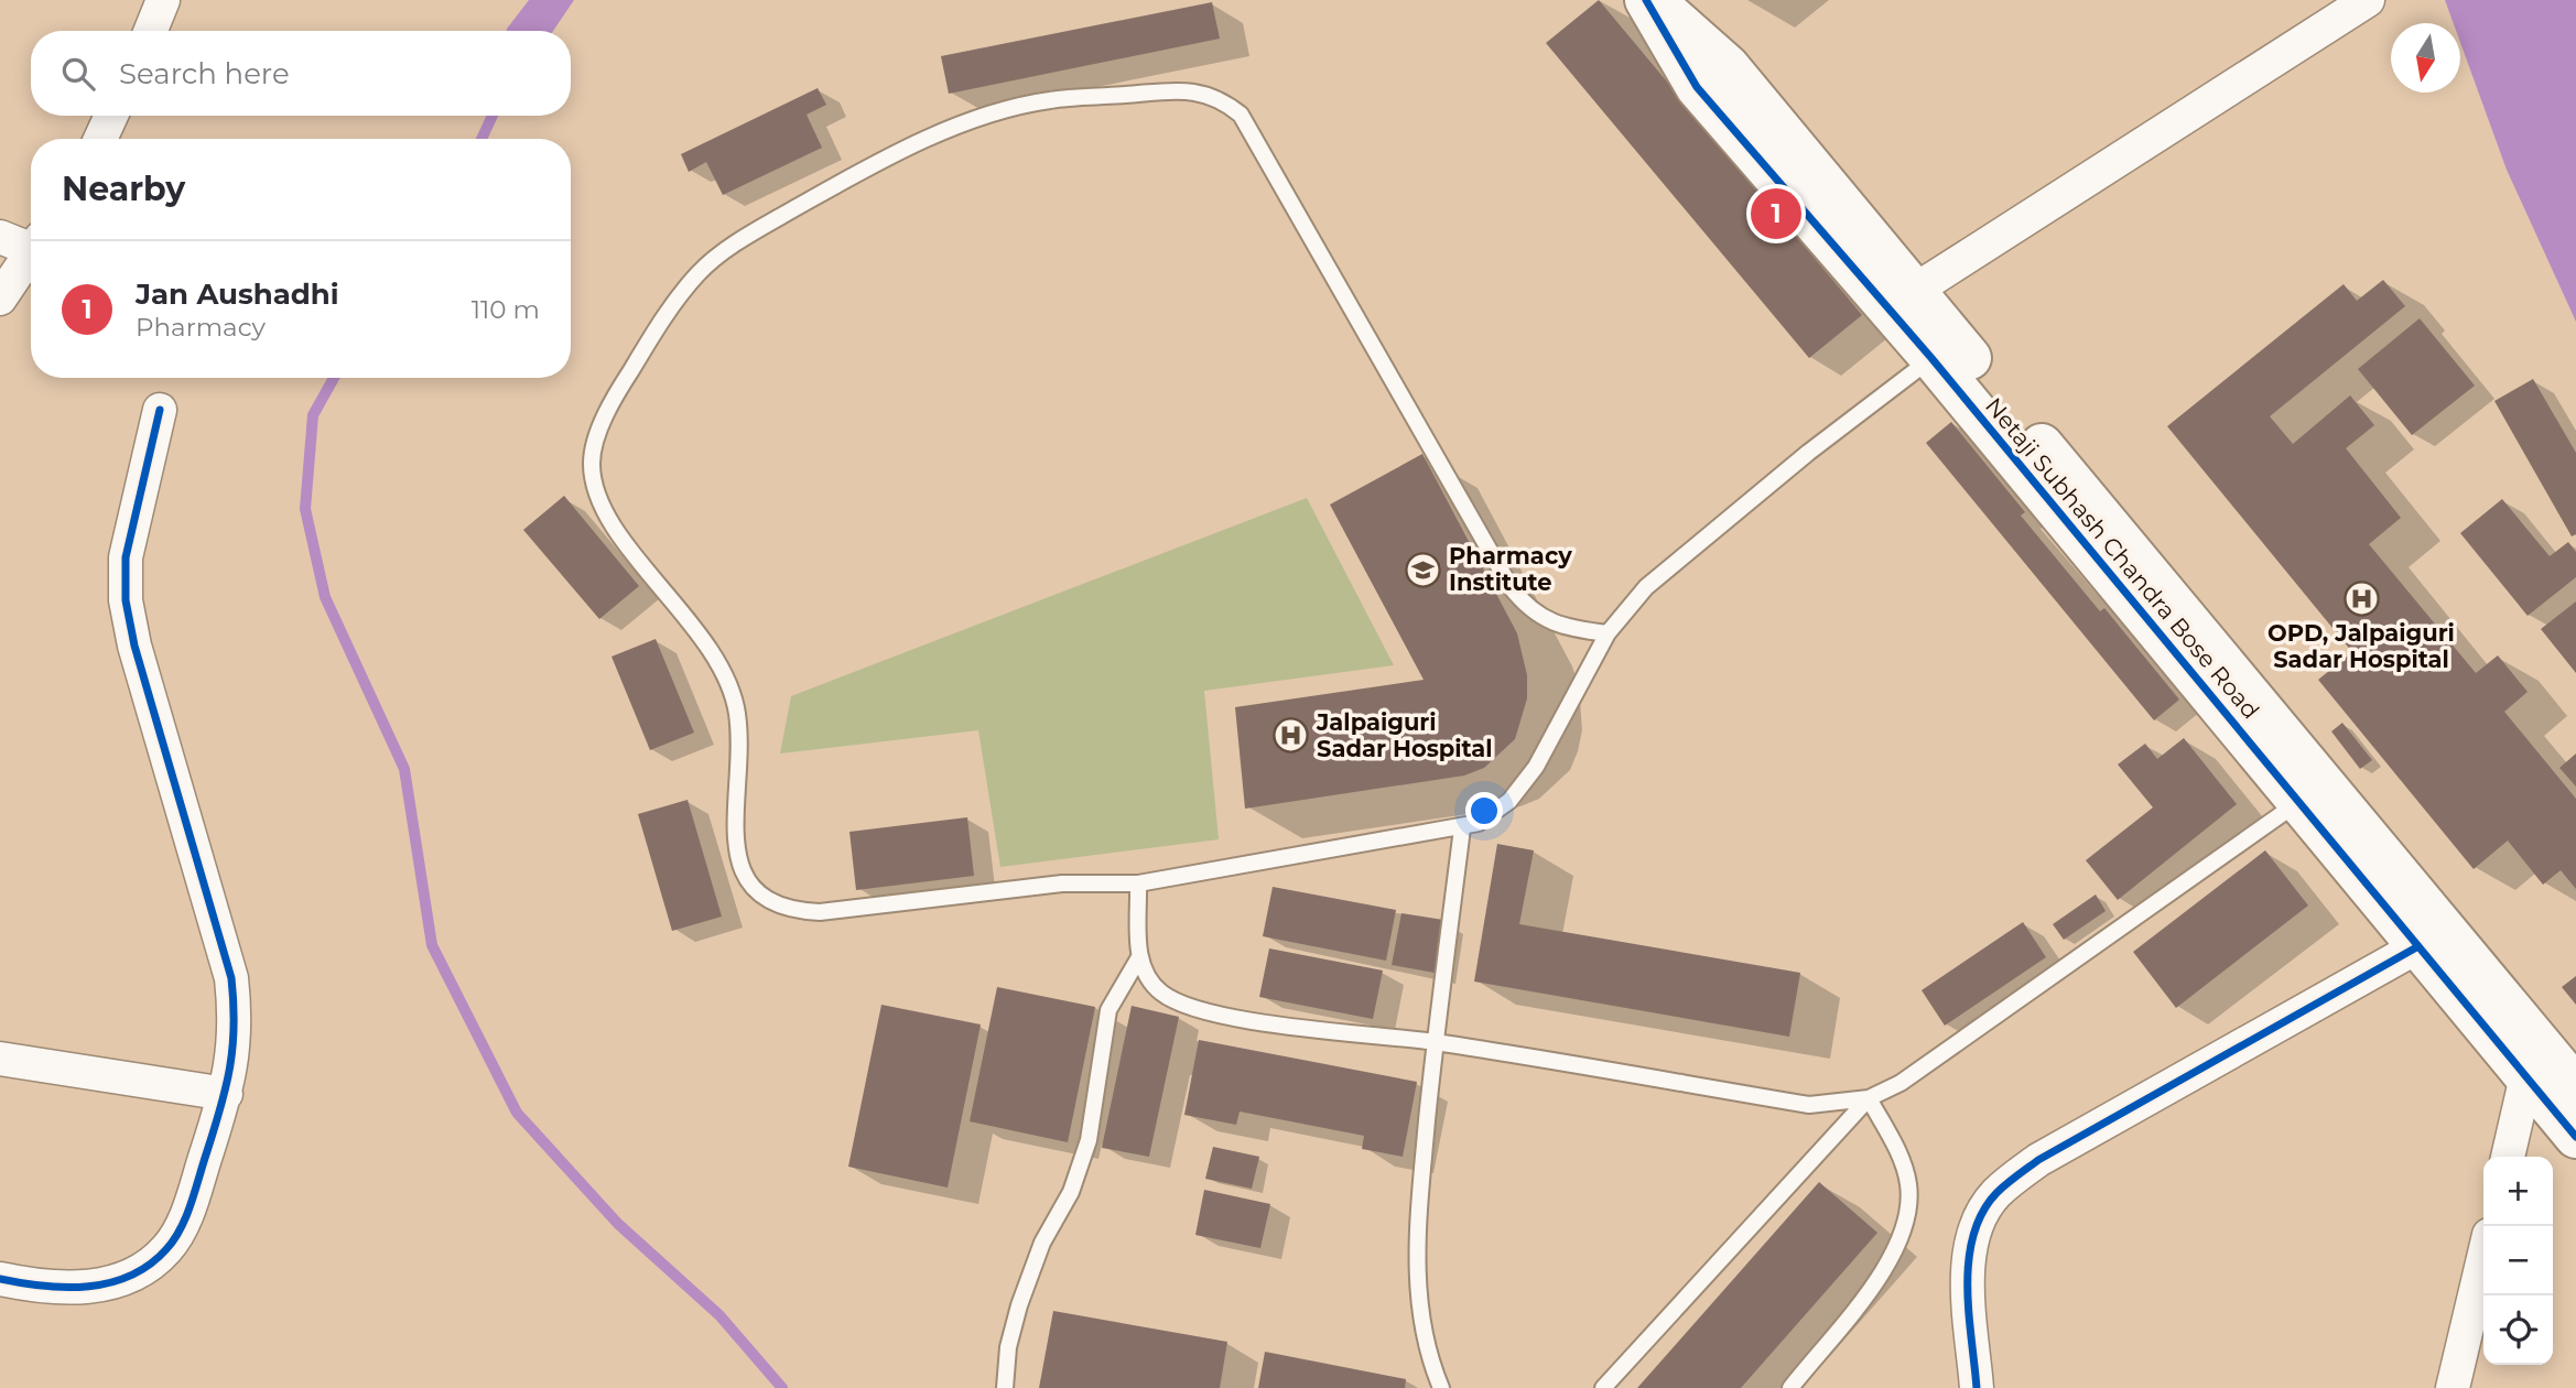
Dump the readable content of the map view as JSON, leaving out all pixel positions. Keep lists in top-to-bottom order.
{
  "streets": {
    "street": ["Netaji Subhash Chandra Bose Road"]
  },
  "places": {
    "school or university": ["Pharmacy Institute"],
    "hospital": ["OPD, Jalpaiguri Sadar Hospital", "Jalpaiguri Sadar Hospital"]
  },
  "north": "bottom",
  "page": {
    "search": "Search here",
    "heading": "Nearby",
    "pins": "1",
    "list": [
      {
        "mark": "1",
        "name": "Jan Aushadhi",
        "note": "Pharmacy",
        "value": "110 m"
      }
    ],
    "map_buttons": ["+", "−"]
  }
}
